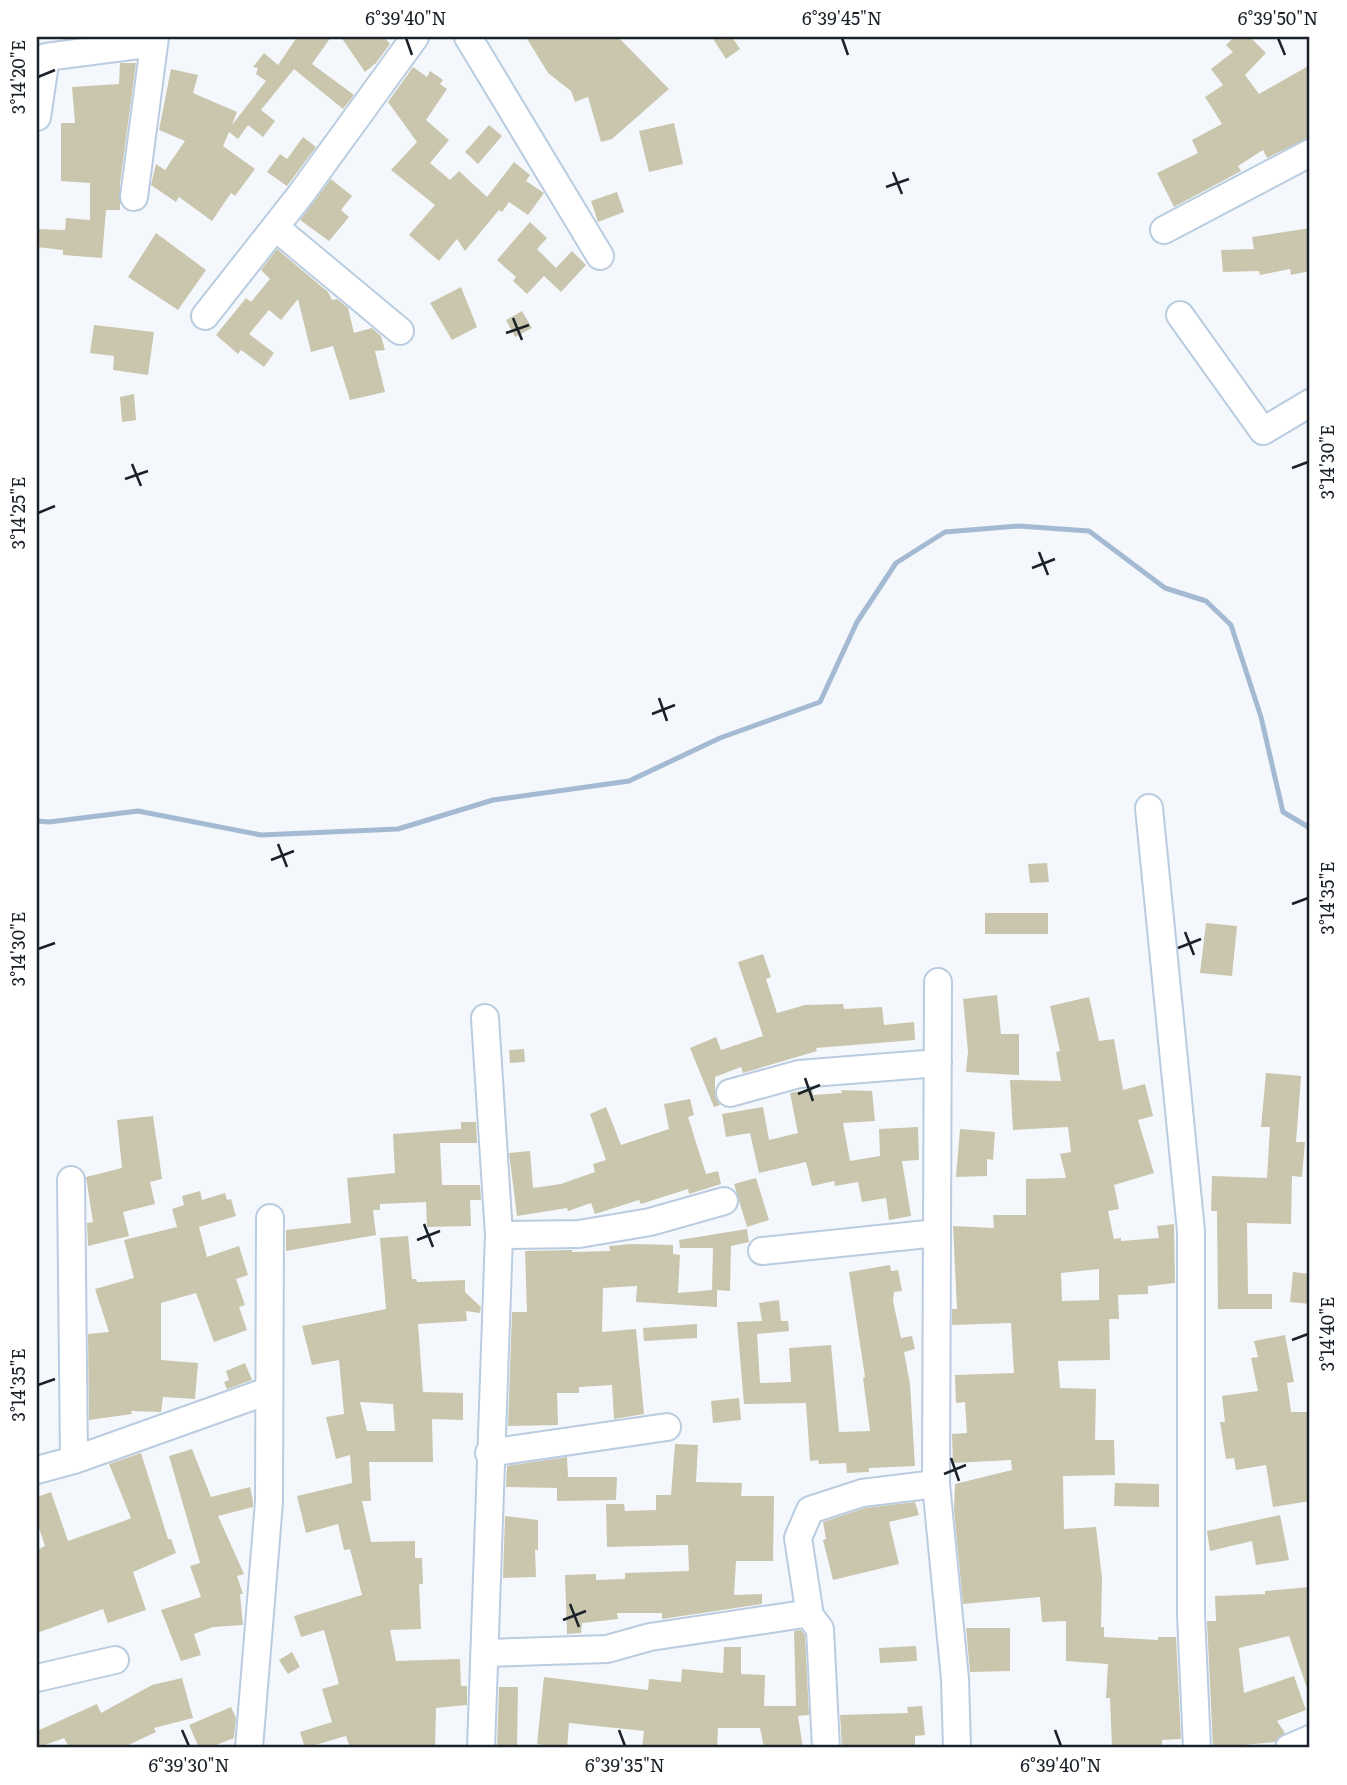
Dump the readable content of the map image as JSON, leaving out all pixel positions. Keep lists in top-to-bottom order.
{
  "coordinates": [
    "6°39'40\"N",
    "6°39'45\"N",
    "6°39'50\"N",
    "3°14'20\"E",
    "3°14'30\"E",
    "3°14'25\"E",
    "3°14'35\"E",
    "3°14'40\"E",
    "6°39'30\"N",
    "6°39'35\"N"
  ]
}
